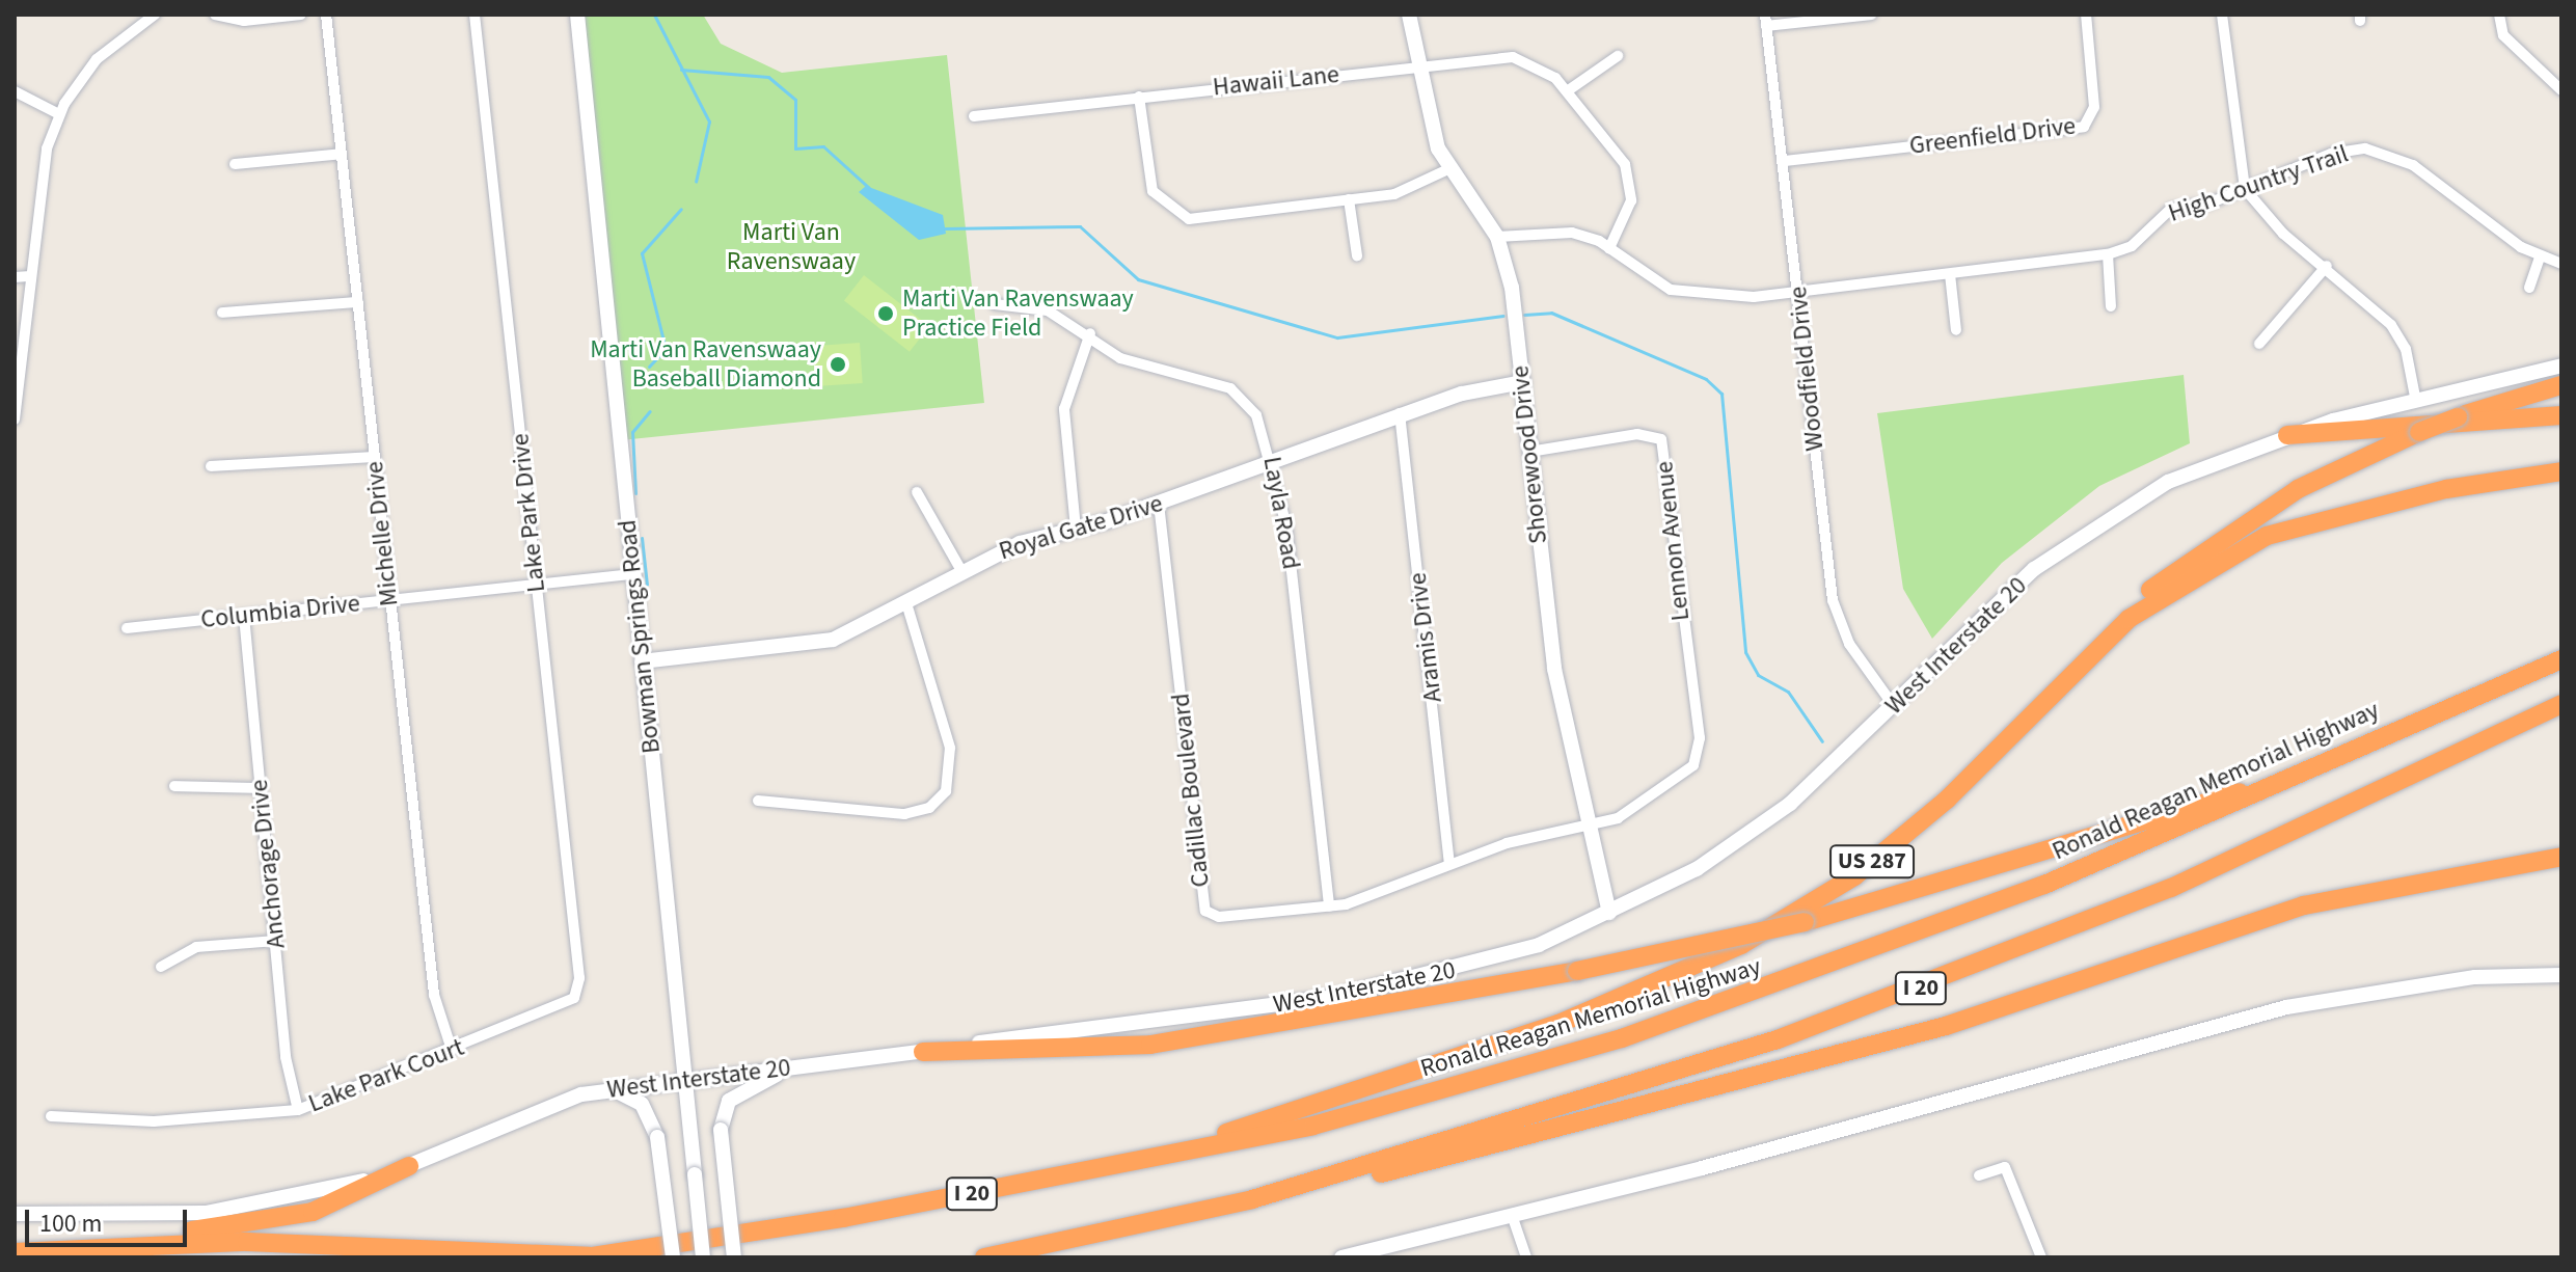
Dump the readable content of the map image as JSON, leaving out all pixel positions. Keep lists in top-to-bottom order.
{
  "streets": {
    "highway": ["Ronald Reagan Memorial Highway", "US 287", "I 20"],
    "main road": [
      "Shorewood Drive",
      "Royal Gate Drive",
      "Bowman Springs Road",
      "West Interstate 20"
    ],
    "street": [
      "Hawaii Lane",
      "Greenfield Drive",
      "High Country Trail",
      "Woodfield Drive",
      "Lake Park Drive",
      "Layla Road",
      "Michelle Drive",
      "Lennon Avenue",
      "Columbia Drive",
      "Aramis Drive",
      "Cadillac Boulevard",
      "Anchorage Drive",
      "Lake Park Court"
    ]
  },
  "crossings": [
    ["Hawaii Lane", "High Country Trail"],
    ["Hawaii Lane", "Shorewood Drive"],
    ["Greenfield Drive", "Woodfield Drive"],
    ["High Country Trail", "Woodfield Drive"],
    ["High Country Trail", "Shorewood Drive"],
    ["Woodfield Drive", "West Interstate 20"],
    ["Shorewood Drive", "Royal Gate Drive"],
    ["Shorewood Drive", "Lennon Avenue"],
    ["Shorewood Drive", "West Interstate 20"],
    ["Shorewood Drive", "Cadillac Boulevard"],
    ["Lake Park Drive", "Columbia Drive"],
    ["Lake Park Drive", "Lake Park Court"],
    ["Layla Road", "Royal Gate Drive"],
    ["Layla Road", "Cadillac Boulevard"],
    ["Royal Gate Drive", "Bowman Springs Road"],
    ["Royal Gate Drive", "Aramis Drive"],
    ["Royal Gate Drive", "Cadillac Boulevard"],
    ["Michelle Drive", "Columbia Drive"],
    ["Michelle Drive", "Lake Park Court"],
    ["Lennon Avenue", "Cadillac Boulevard"],
    ["Columbia Drive", "Bowman Springs Road"],
    ["Columbia Drive", "Anchorage Drive"],
    ["Bowman Springs Road", "West Interstate 20"],
    ["Aramis Drive", "Cadillac Boulevard"],
    ["Ronald Reagan Memorial Highway", "US 287"],
    ["Anchorage Drive", "Lake Park Court"]
  ],
  "parks": ["Marti Van Ravenswaay"],
  "places": ["Marti Van Ravenswaay Practice Field", "Marti Van Ravenswaay Baseball Diamond"],
  "scale_bar": "100 m"
}
